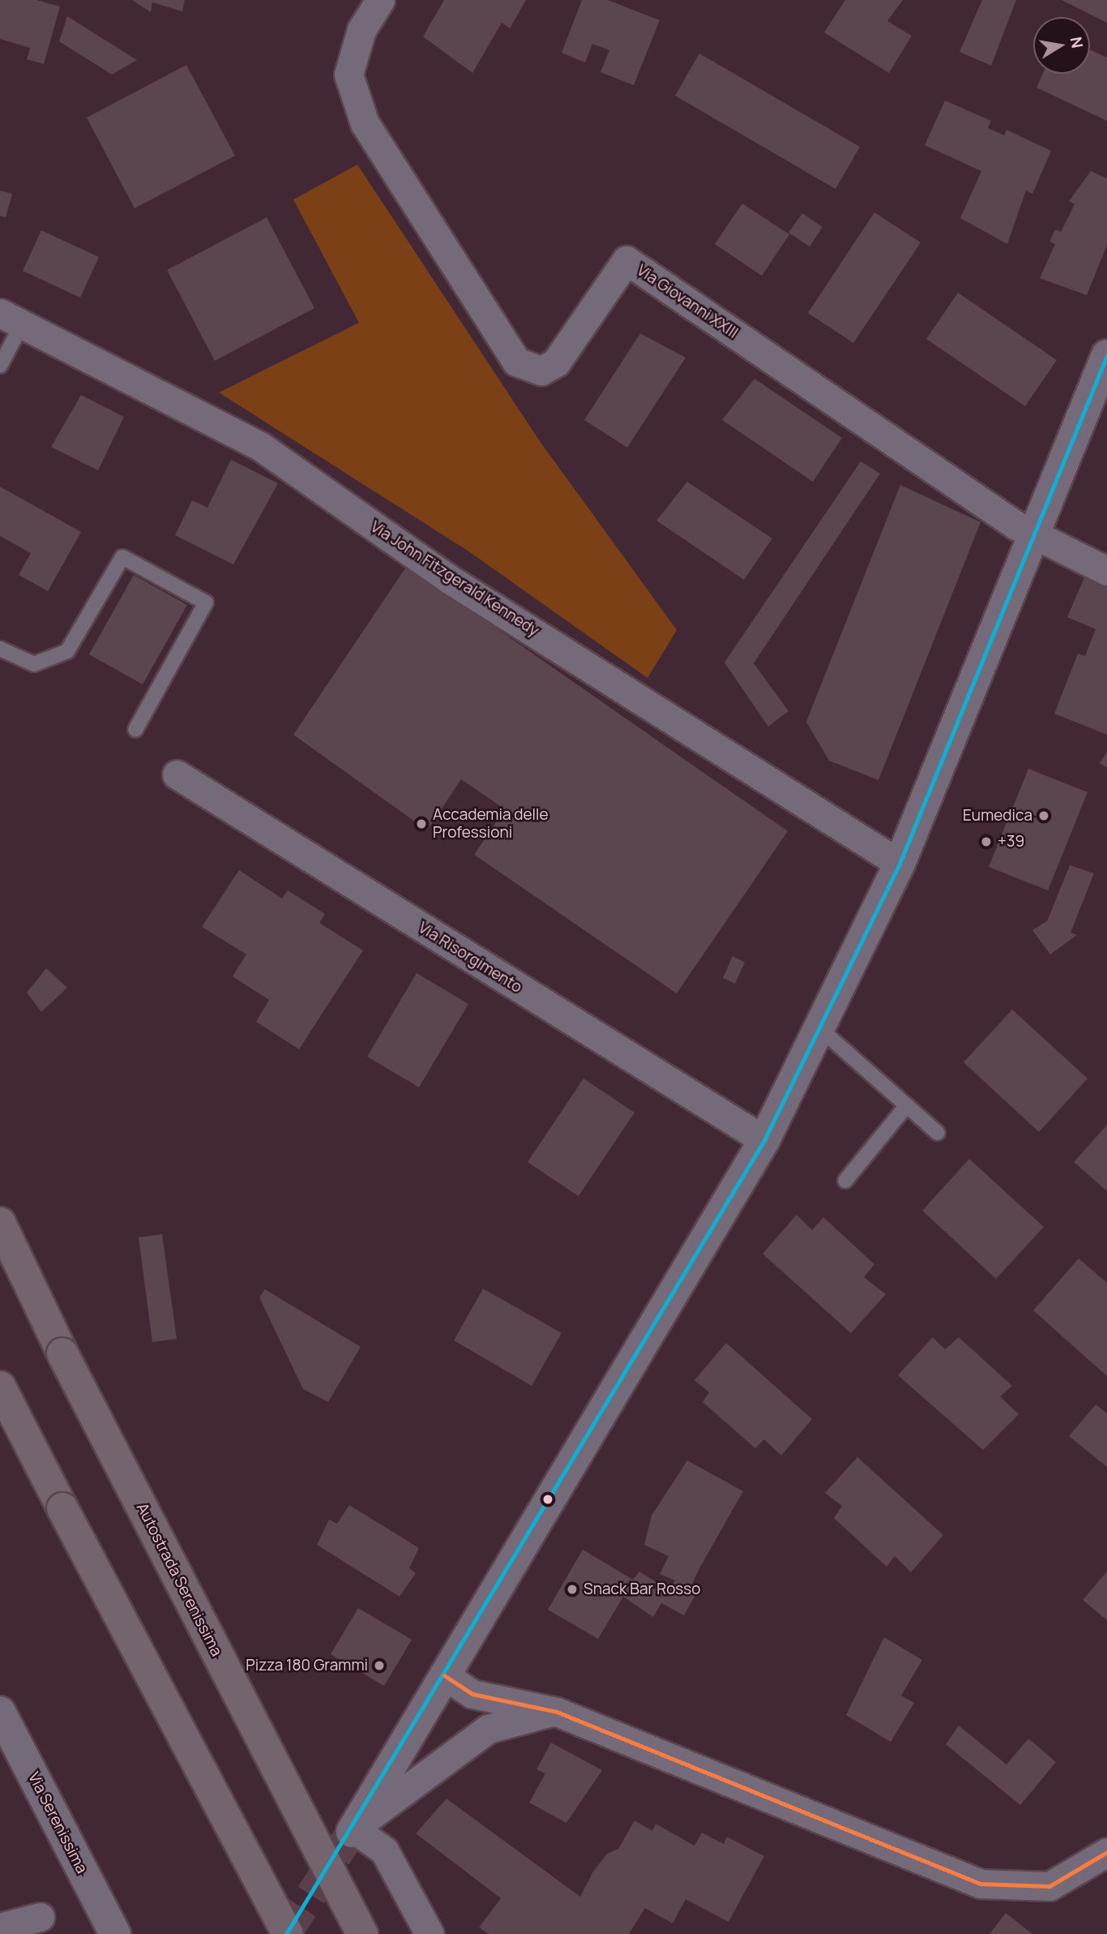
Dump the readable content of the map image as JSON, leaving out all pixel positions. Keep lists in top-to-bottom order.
{
  "streets": {
    "highway": ["Autostrada Serenissima"],
    "street": [
      "Via Giovanni XXIII",
      "Via John Fitzgerald Kennedy",
      "Via Risorgimento",
      "Via Serenissima"
    ]
  },
  "places": [
    "Eumedica",
    "Accademia delle Professioni",
    "+39",
    "Snack Bar Rosso",
    "Pizza 180 Grammi"
  ],
  "north": "right"
}
